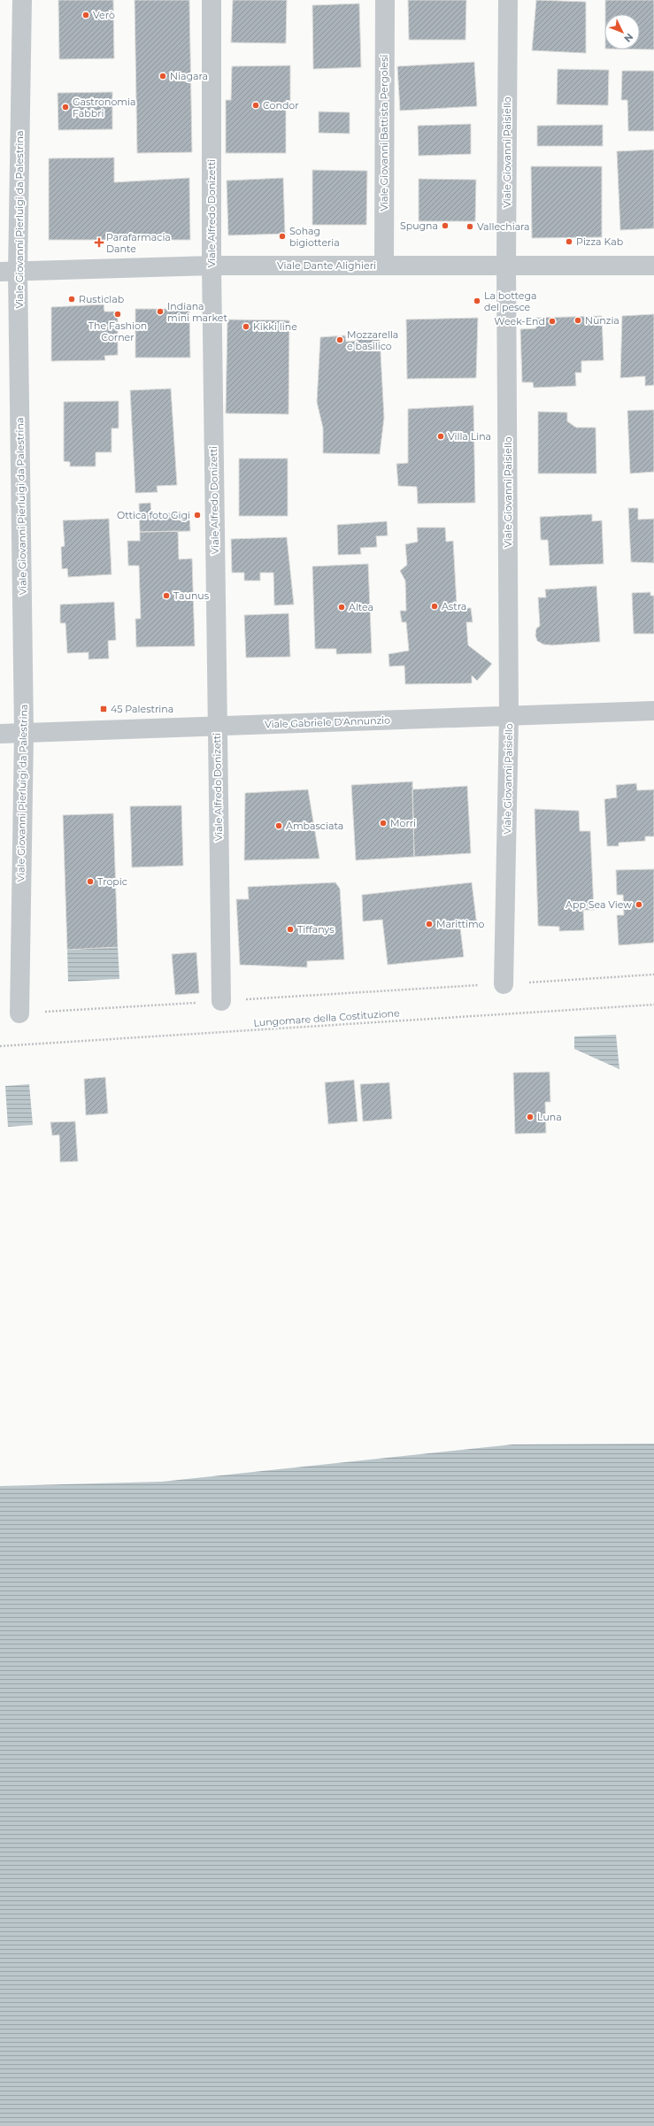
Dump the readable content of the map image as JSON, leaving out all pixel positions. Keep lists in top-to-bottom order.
{
  "streets": {
    "street": [
      "Viale Giovanni Battista Pergolesi",
      "Viale Giovanni Paisiello",
      "Viale Alfredo Donizetti",
      "Viale Giovanni Pierluigi da Palestrina",
      "Viale Dante Alighieri",
      "Viale Gabriele D'Annunzio"
    ],
    "path": ["Lungomare della Costituzione"]
  },
  "crossings": [
    ["Viale Giovanni Battista Pergolesi", "Viale Dante Alighieri"],
    ["Viale Giovanni Paisiello", "Viale Dante Alighieri"],
    ["Viale Giovanni Paisiello", "Viale Gabriele D'Annunzio"],
    ["Viale Alfredo Donizetti", "Viale Dante Alighieri"],
    ["Viale Alfredo Donizetti", "Viale Gabriele D'Annunzio"],
    ["Viale Giovanni Pierluigi da Palestrina", "Viale Dante Alighieri"],
    ["Viale Giovanni Pierluigi da Palestrina", "Viale Gabriele D'Annunzio"]
  ],
  "places": {
    "other": [
      "Verò",
      "Niagara",
      "Condor",
      "Gastronomia Fabbri",
      "Spugna",
      "Vallechiara",
      "Sohag bigiotteria",
      "Pizza Kab",
      "Rusticlab",
      "La bottega del pesce",
      "Indiana mini market",
      "The Fashion Corner",
      "Nunzia",
      "Week-End",
      "Kikki line",
      "Mozzarella e basilico",
      "Villa Lina",
      "Ottica foto Gigi",
      "Taunus",
      "Astra",
      "Altea",
      "Morri",
      "Ambasciata",
      "Tropic",
      "App Sea View",
      "Marittimo",
      "Tiffanys",
      "Luna"
    ],
    "health": ["Parafarmacia Dante"],
    "transit": ["45 Palestrina"]
  },
  "north": "bottom right"
}
